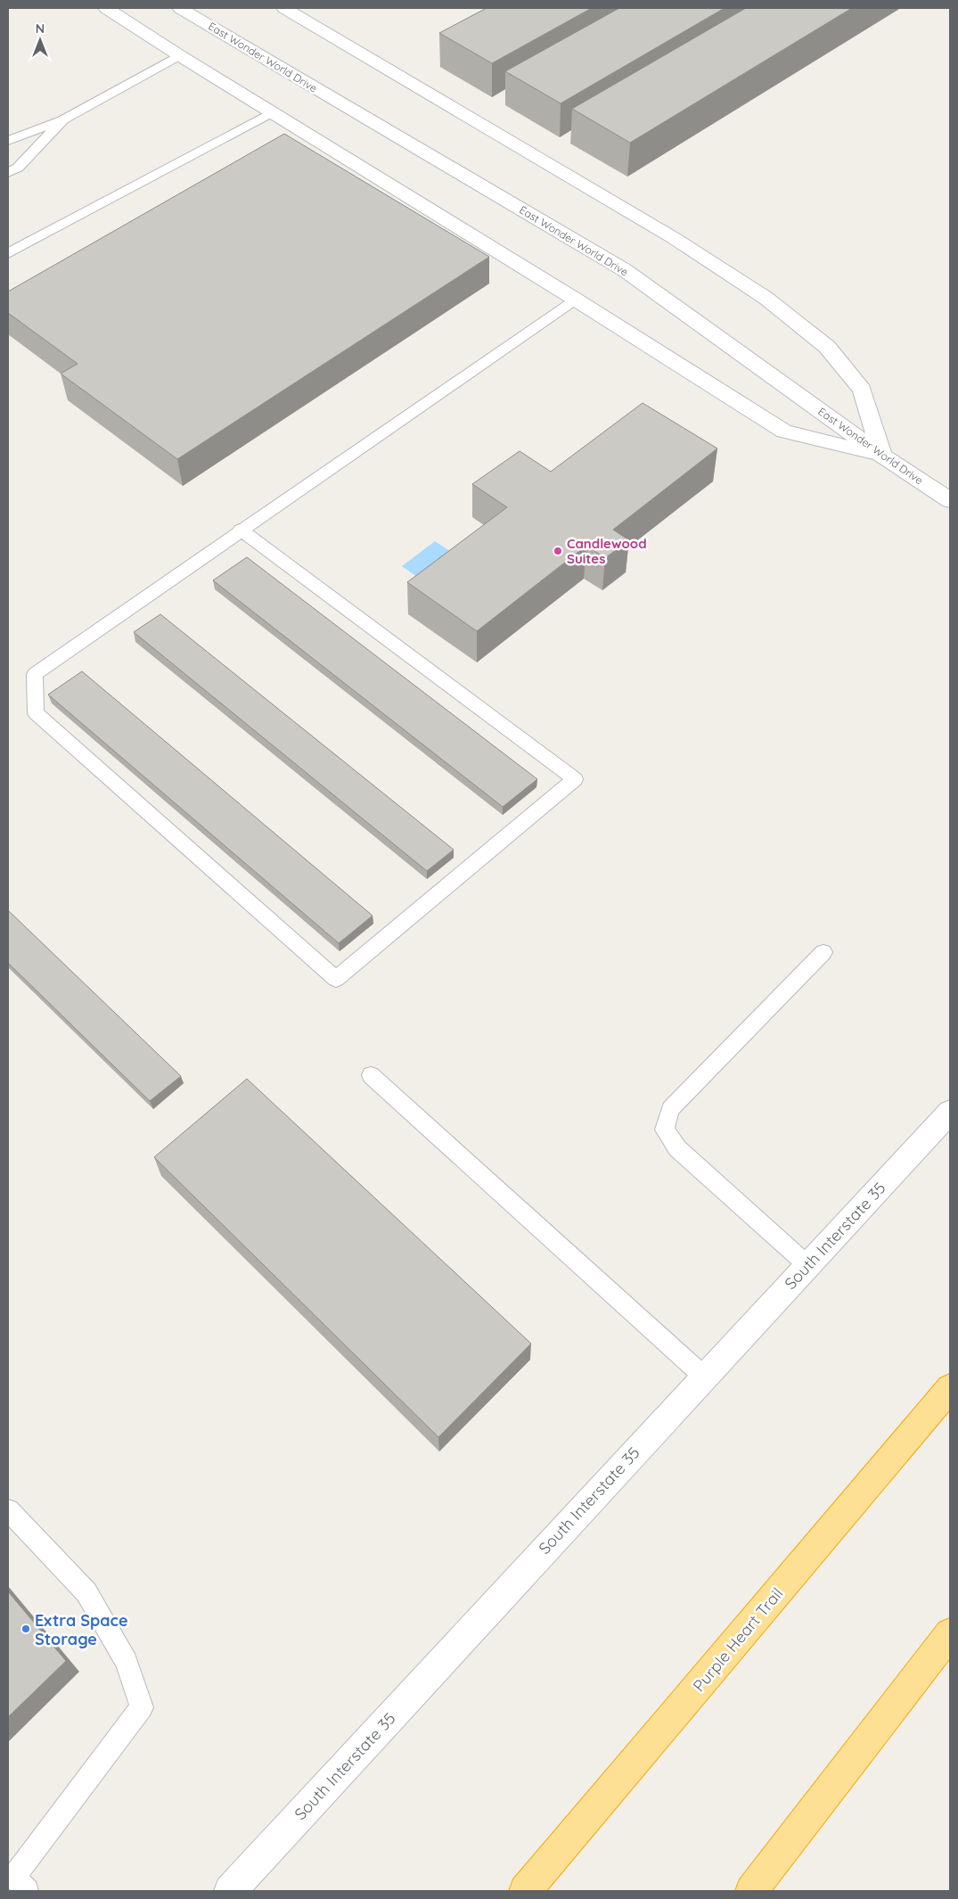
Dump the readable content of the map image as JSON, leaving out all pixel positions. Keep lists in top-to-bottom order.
{
  "streets": {
    "highway": ["Purple Heart Trail"],
    "main road": ["East Wonder World Drive", "South Interstate 35"]
  },
  "places": ["Candlewood Suites", "Extra Space Storage"],
  "north": "top"
}
